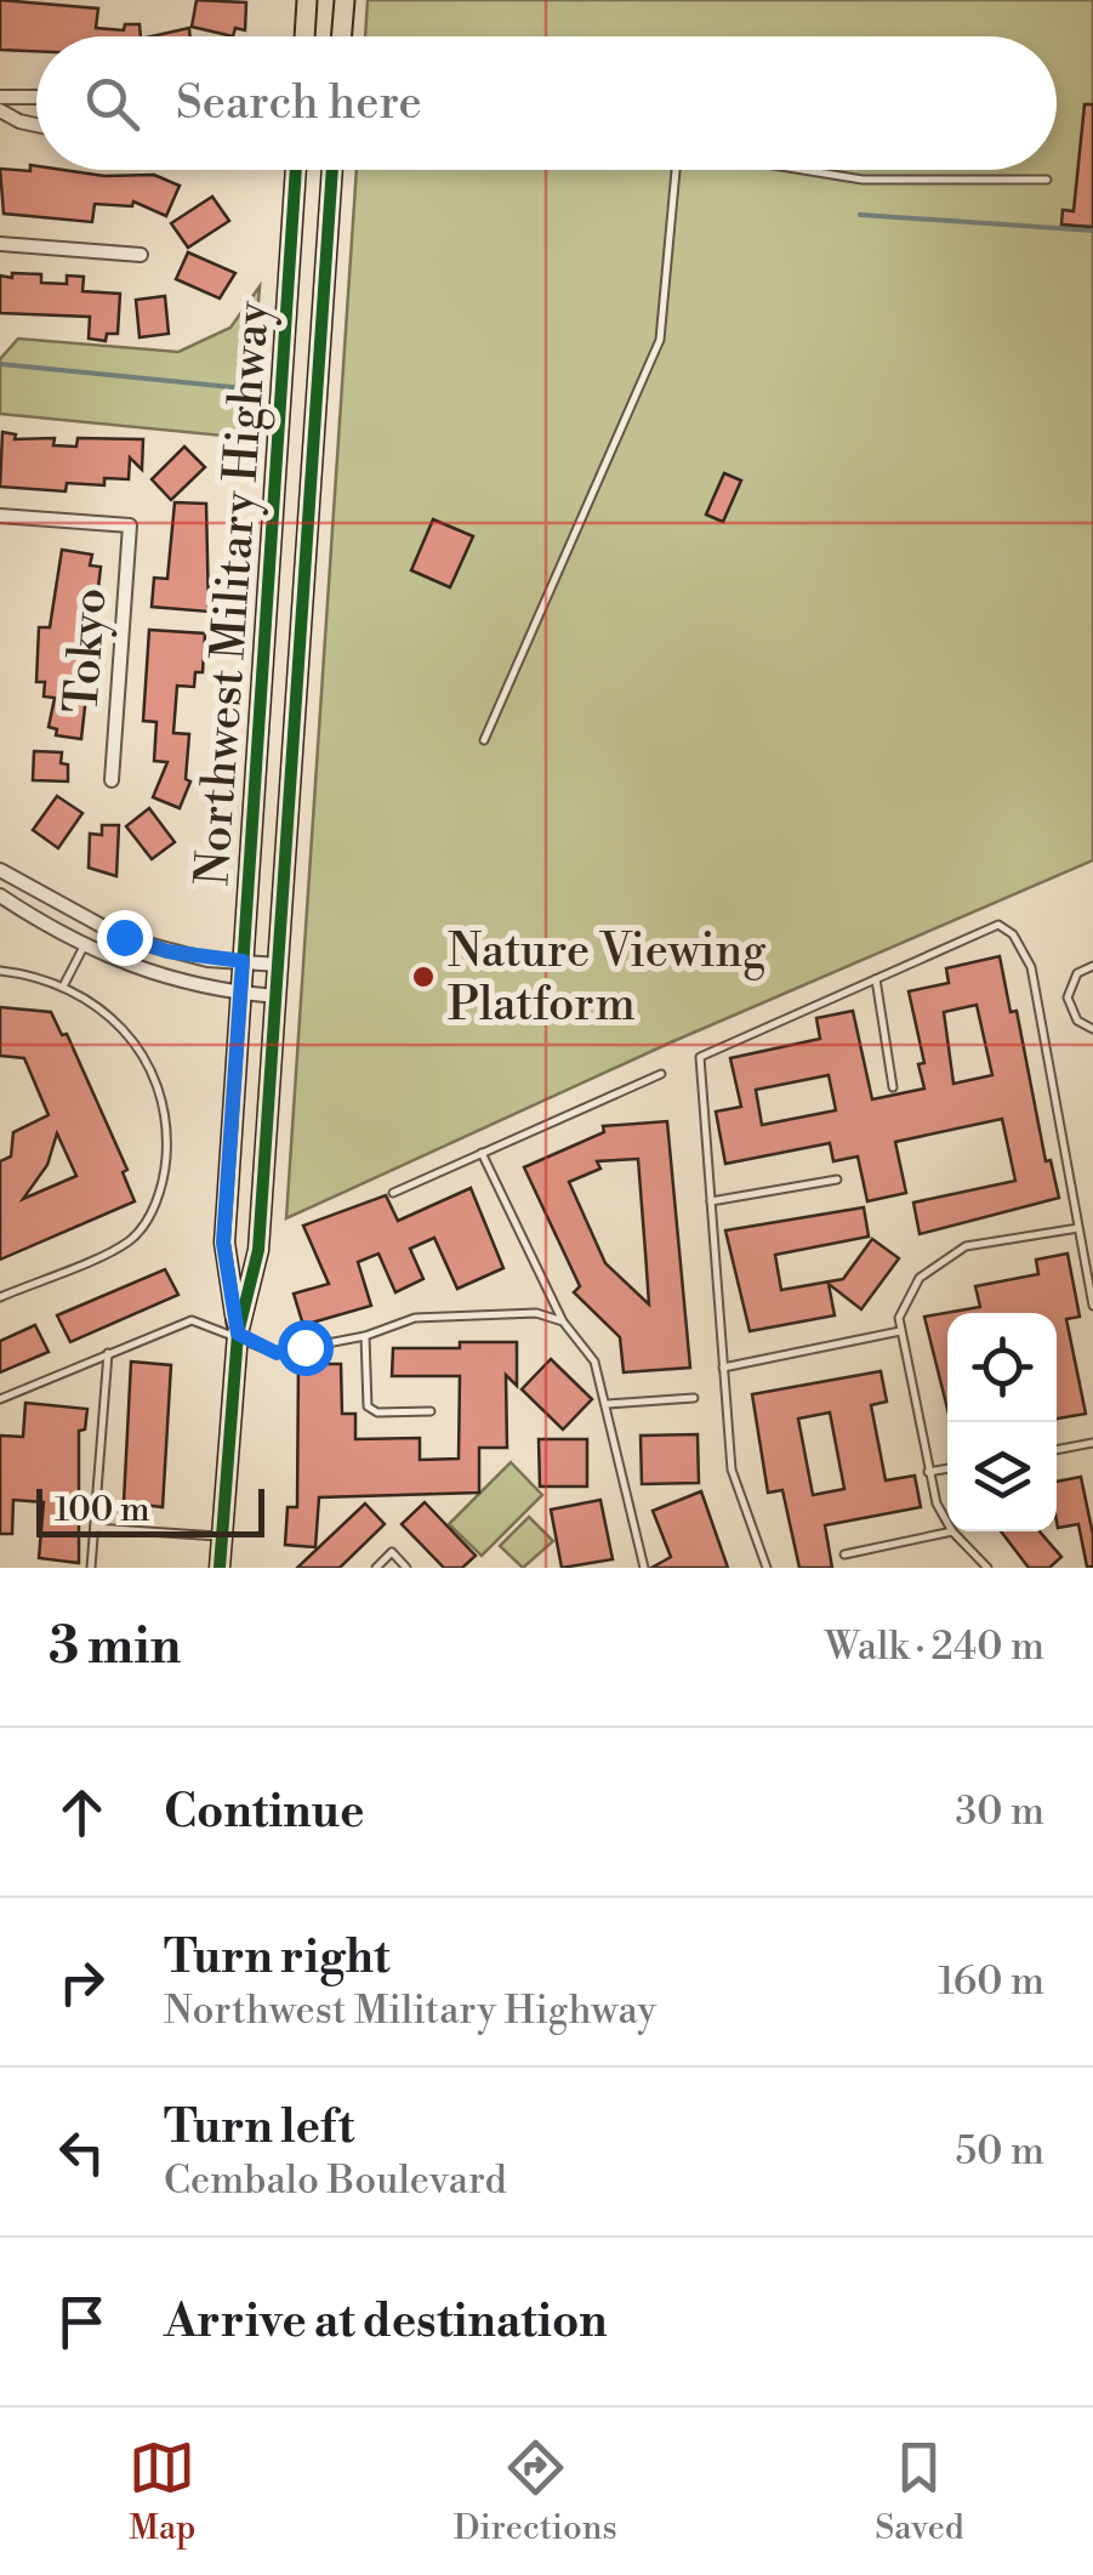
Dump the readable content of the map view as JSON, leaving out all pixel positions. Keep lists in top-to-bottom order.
{
  "streets": {
    "main road": ["Northwest Military Highway"],
    "street": ["Tokyo"]
  },
  "places": ["Nature Viewing Platform"],
  "scale_bar": "100 m",
  "page": {
    "search": "Search here",
    "scale": "100 m",
    "heading": ["3 min", "Walk · 240 m"],
    "list": [
      ["Continue", "30 m"],
      ["Turn right", "Northwest Military Highway", "160 m"],
      ["Turn left", "Cembalo Boulevard", "50 m"],
      "Arrive at destination"
    ],
    "nav": ["Map", "Directions", "Saved"]
  }
}
